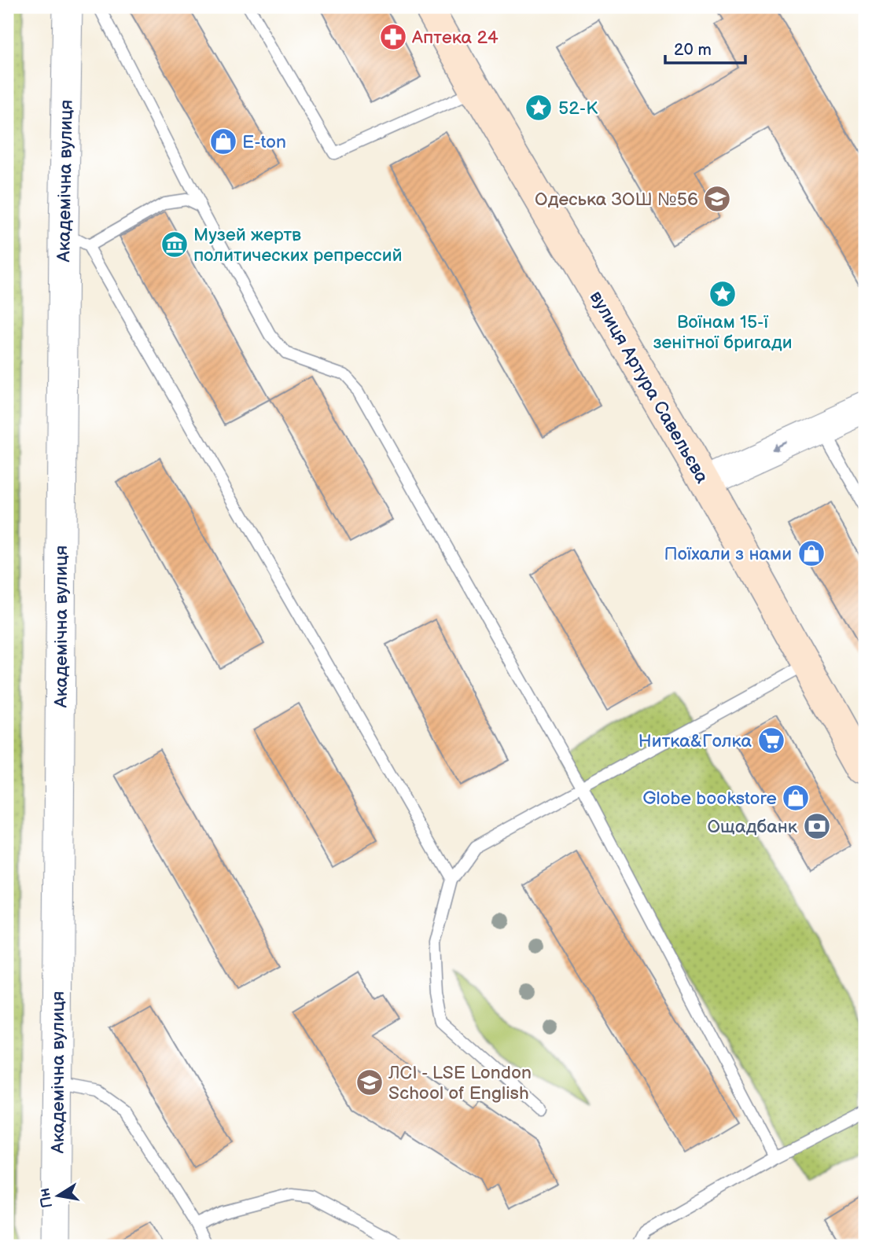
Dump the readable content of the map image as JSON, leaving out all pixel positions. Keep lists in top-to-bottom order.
{
  "streets": {
    "main road": ["вулиця Артура Савельєва"],
    "street": ["Академічна вулиця"]
  },
  "places": {
    "pharmacy": ["Аптека 24"],
    "place": ["52-К", "Воїнам 15-ї зенітної бригади"],
    "shop": ["E-ton", "Поїхали з нами", "Globe bookstore"],
    "school or university": ["Одеська ЗОШ №56", "ЛСІ - LSE London School of English"],
    "museum": ["Музей жертв политических репрессий"],
    "supermarket": ["Нитка&Голка"],
    "bank": ["Ощадбанк"]
  },
  "scale_bar": "20 m",
  "north": "left"
}
